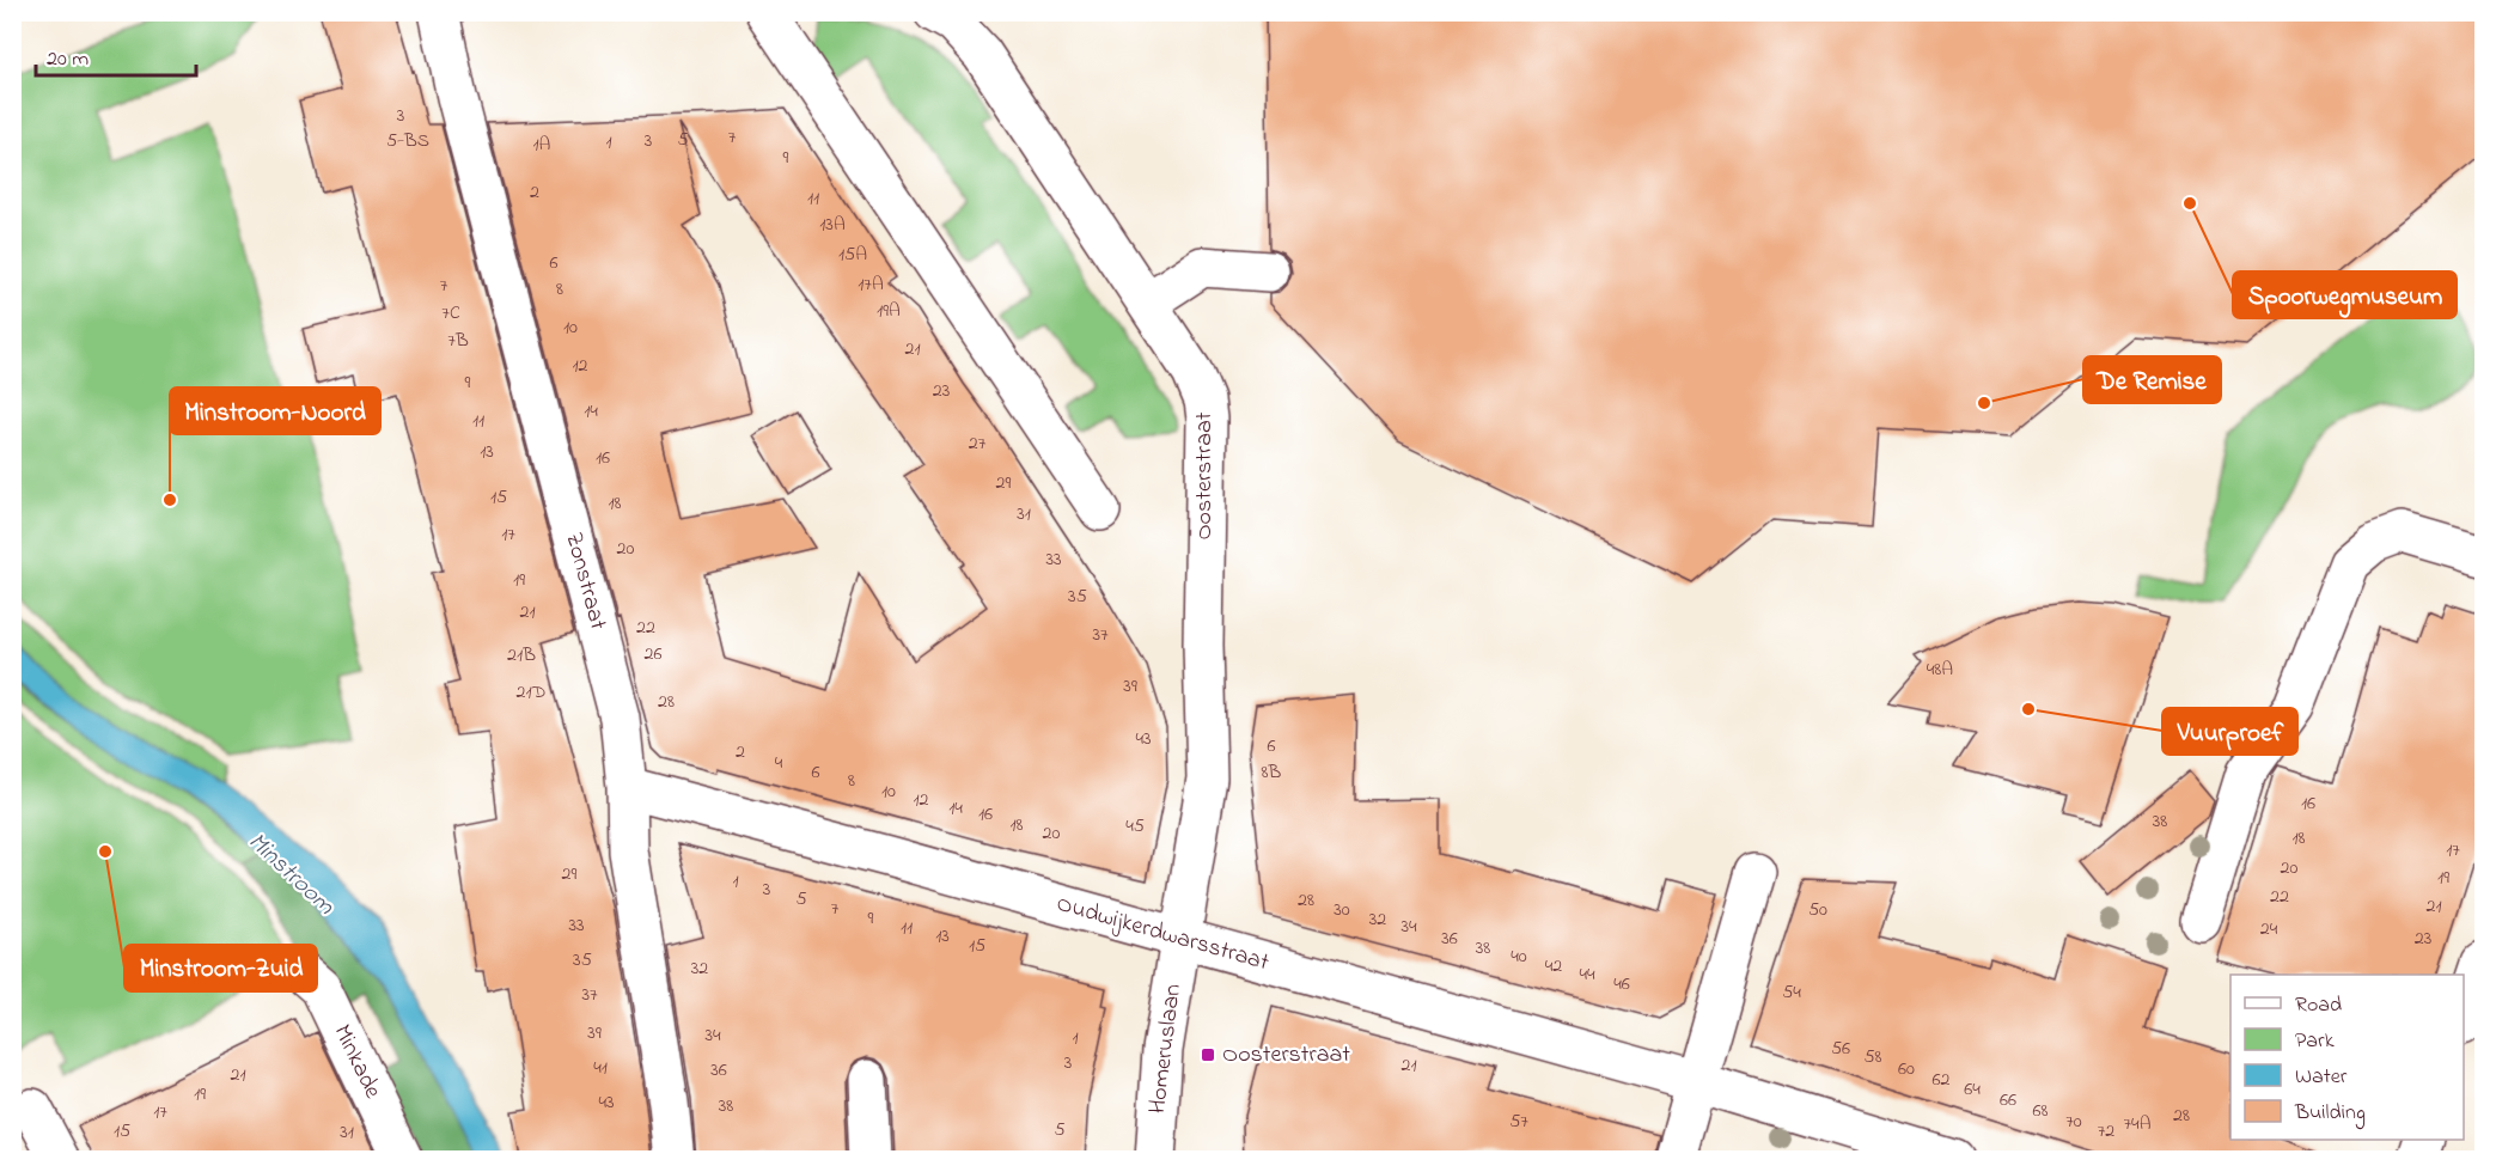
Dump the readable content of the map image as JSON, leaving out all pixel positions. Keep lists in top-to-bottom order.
{
  "streets": {
    "street": [
      "Oosterstraat",
      "Zonstraat",
      "Oudwijkerdwarsstraat",
      "Homeruslaan",
      "Minkade"
    ]
  },
  "crossings": [
    ["Oosterstraat", "Oudwijkerdwarsstraat"],
    ["Oosterstraat", "Homeruslaan"],
    ["Zonstraat", "Oudwijkerdwarsstraat"],
    ["Oudwijkerdwarsstraat", "Homeruslaan"]
  ],
  "water": ["Minstroom"],
  "places": {
    "other": [
      "Spoorwegmuseum",
      "De Remise",
      "Minstroom-Noord",
      "Vuurproef",
      "Minstroom-Zuid"
    ],
    "transit": ["Oosterstraat"]
  },
  "house_numbers": [
    "3",
    "7",
    "5",
    "5-BS",
    "3",
    "1",
    "1A",
    "9",
    "2",
    "11",
    "13A",
    "15A",
    "6",
    "17A",
    "7",
    "8",
    "19A",
    "7C",
    "10",
    "7B",
    "21",
    "12",
    "9",
    "23",
    "14",
    "11",
    "27",
    "13",
    "16",
    "29",
    "15",
    "18",
    "31",
    "17",
    "20",
    "33",
    "19",
    "35",
    "21",
    "22",
    "37",
    "26",
    "21B",
    "48A",
    "39",
    "21D",
    "28",
    "43",
    "6",
    "2",
    "4",
    "6",
    "8B",
    "8",
    "10",
    "12",
    "16",
    "14",
    "16",
    "38",
    "18",
    "45",
    "20",
    "18",
    "17",
    "20",
    "29",
    "19",
    "1",
    "3",
    "22",
    "5",
    "28",
    "21",
    "7",
    "30",
    "50",
    "9",
    "32",
    "33",
    "34",
    "11",
    "24",
    "13",
    "36",
    "23",
    "15",
    "38",
    "40",
    "35",
    "42",
    "32",
    "44",
    "46",
    "54",
    "37",
    "39",
    "34",
    "1",
    "56",
    "58",
    "3",
    "21",
    "41",
    "60",
    "36",
    "21",
    "62",
    "64",
    "19",
    "66",
    "43",
    "38",
    "68",
    "17",
    "28",
    "57",
    "70",
    "74A",
    "5",
    "15",
    "72",
    "31"
  ],
  "legend": [
    "Road",
    "Park",
    "Water",
    "Building"
  ],
  "scale_bar": "20 m"
}
